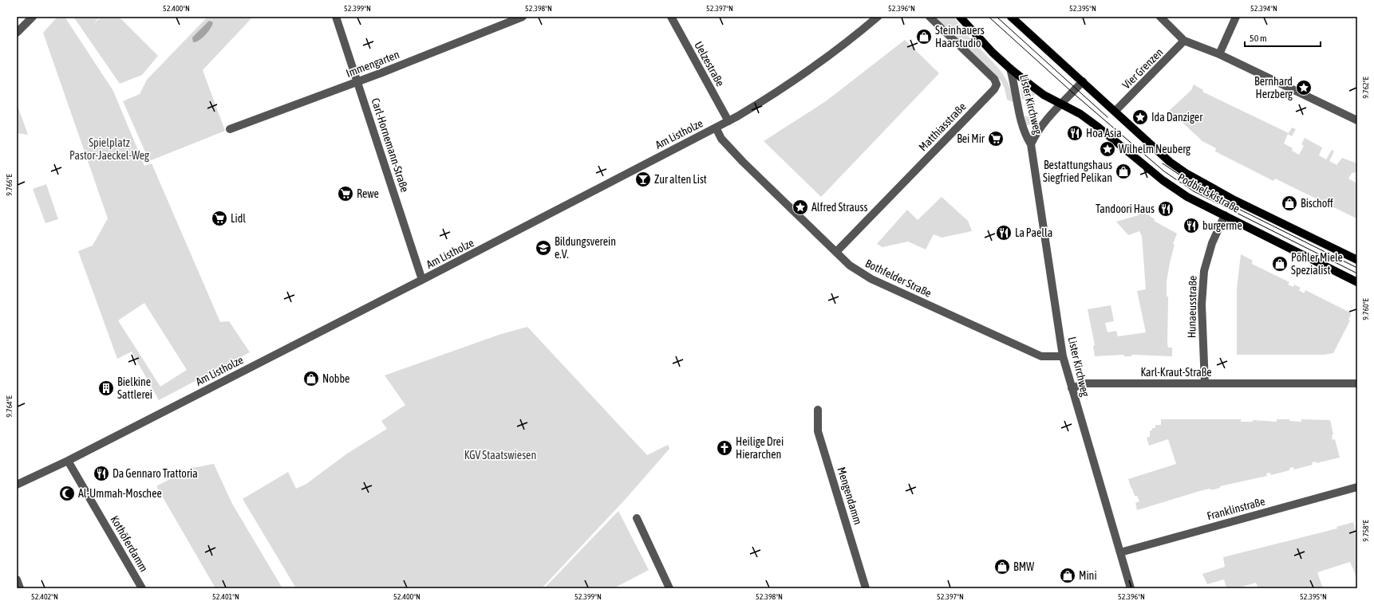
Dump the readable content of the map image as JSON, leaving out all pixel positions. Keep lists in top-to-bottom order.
{
  "streets": {
    "main road": ["Podbielskistraße"],
    "street": [
      "Immengarten",
      "Uelzestraße",
      "Vier Grenzen",
      "Lister Kirchweg",
      "Matthiasstraße",
      "Am Listholze",
      "Carl-Hornemann-Straße",
      "Bothfelder Straße",
      "Hunaeusstraße",
      "Karl-Kraut-Straße",
      "Mengendamm",
      "Franklinstraße",
      "Kothöferdamm"
    ]
  },
  "crossings": [
    ["Immengarten", "Carl-Hornemann-Straße"],
    ["Uelzestraße", "Am Listholze"],
    ["Vier Grenzen", "Podbielskistraße"],
    ["Lister Kirchweg", "Podbielskistraße"],
    ["Lister Kirchweg", "Bothfelder Straße"],
    ["Lister Kirchweg", "Karl-Kraut-Straße"],
    ["Lister Kirchweg", "Franklinstraße"],
    ["Matthiasstraße", "Bothfelder Straße"],
    ["Am Listholze", "Carl-Hornemann-Straße"],
    ["Am Listholze", "Bothfelder Straße"],
    ["Am Listholze", "Kothöferdamm"],
    ["Podbielskistraße", "Hunaeusstraße"],
    ["Hunaeusstraße", "Karl-Kraut-Straße"]
  ],
  "parks": ["Spielplatz Pastor-Jaeckel-Weg", "KGV Staatswiesen"],
  "places": {
    "shop": [
      "Steinhauers Haarstudio",
      "Bestattungshaus Siegfried Pelikan",
      "Bischoff",
      "Pöhler Miele Spezialist",
      "Nobbe",
      "BMW",
      "Mini"
    ],
    "place": [
      "Bernhard Herzberg",
      "Ida Danziger",
      "Wilhelm Neuberg",
      "Alfred Strauss"
    ],
    "restaurant": [
      "Hoa Asia",
      "Tandoori Haus",
      "burgerme",
      "La Paella",
      "Da Gennaro Trattoria"
    ],
    "supermarket": ["Bei Mir", "Rewe", "Lidl"],
    "bar": ["Zur alten List"],
    "school or university": ["Bildungsverein e.V."],
    "building": ["Bielkine Sattlerei"],
    "church": ["Heilige Drei Hierarchen"],
    "mosque": ["Al-Ummah-Moschee"]
  },
  "scale_bar": "50 m",
  "coordinates": [
    "52.400°N",
    "52.399°N",
    "52.398°N",
    "52.397°N",
    "52.396°N",
    "52.395°N",
    "52.394°N",
    "9.762°E",
    "9.766°E",
    "9.760°E",
    "9.764°E",
    "9.758°E",
    "52.402°N",
    "52.401°N"
  ]
}
